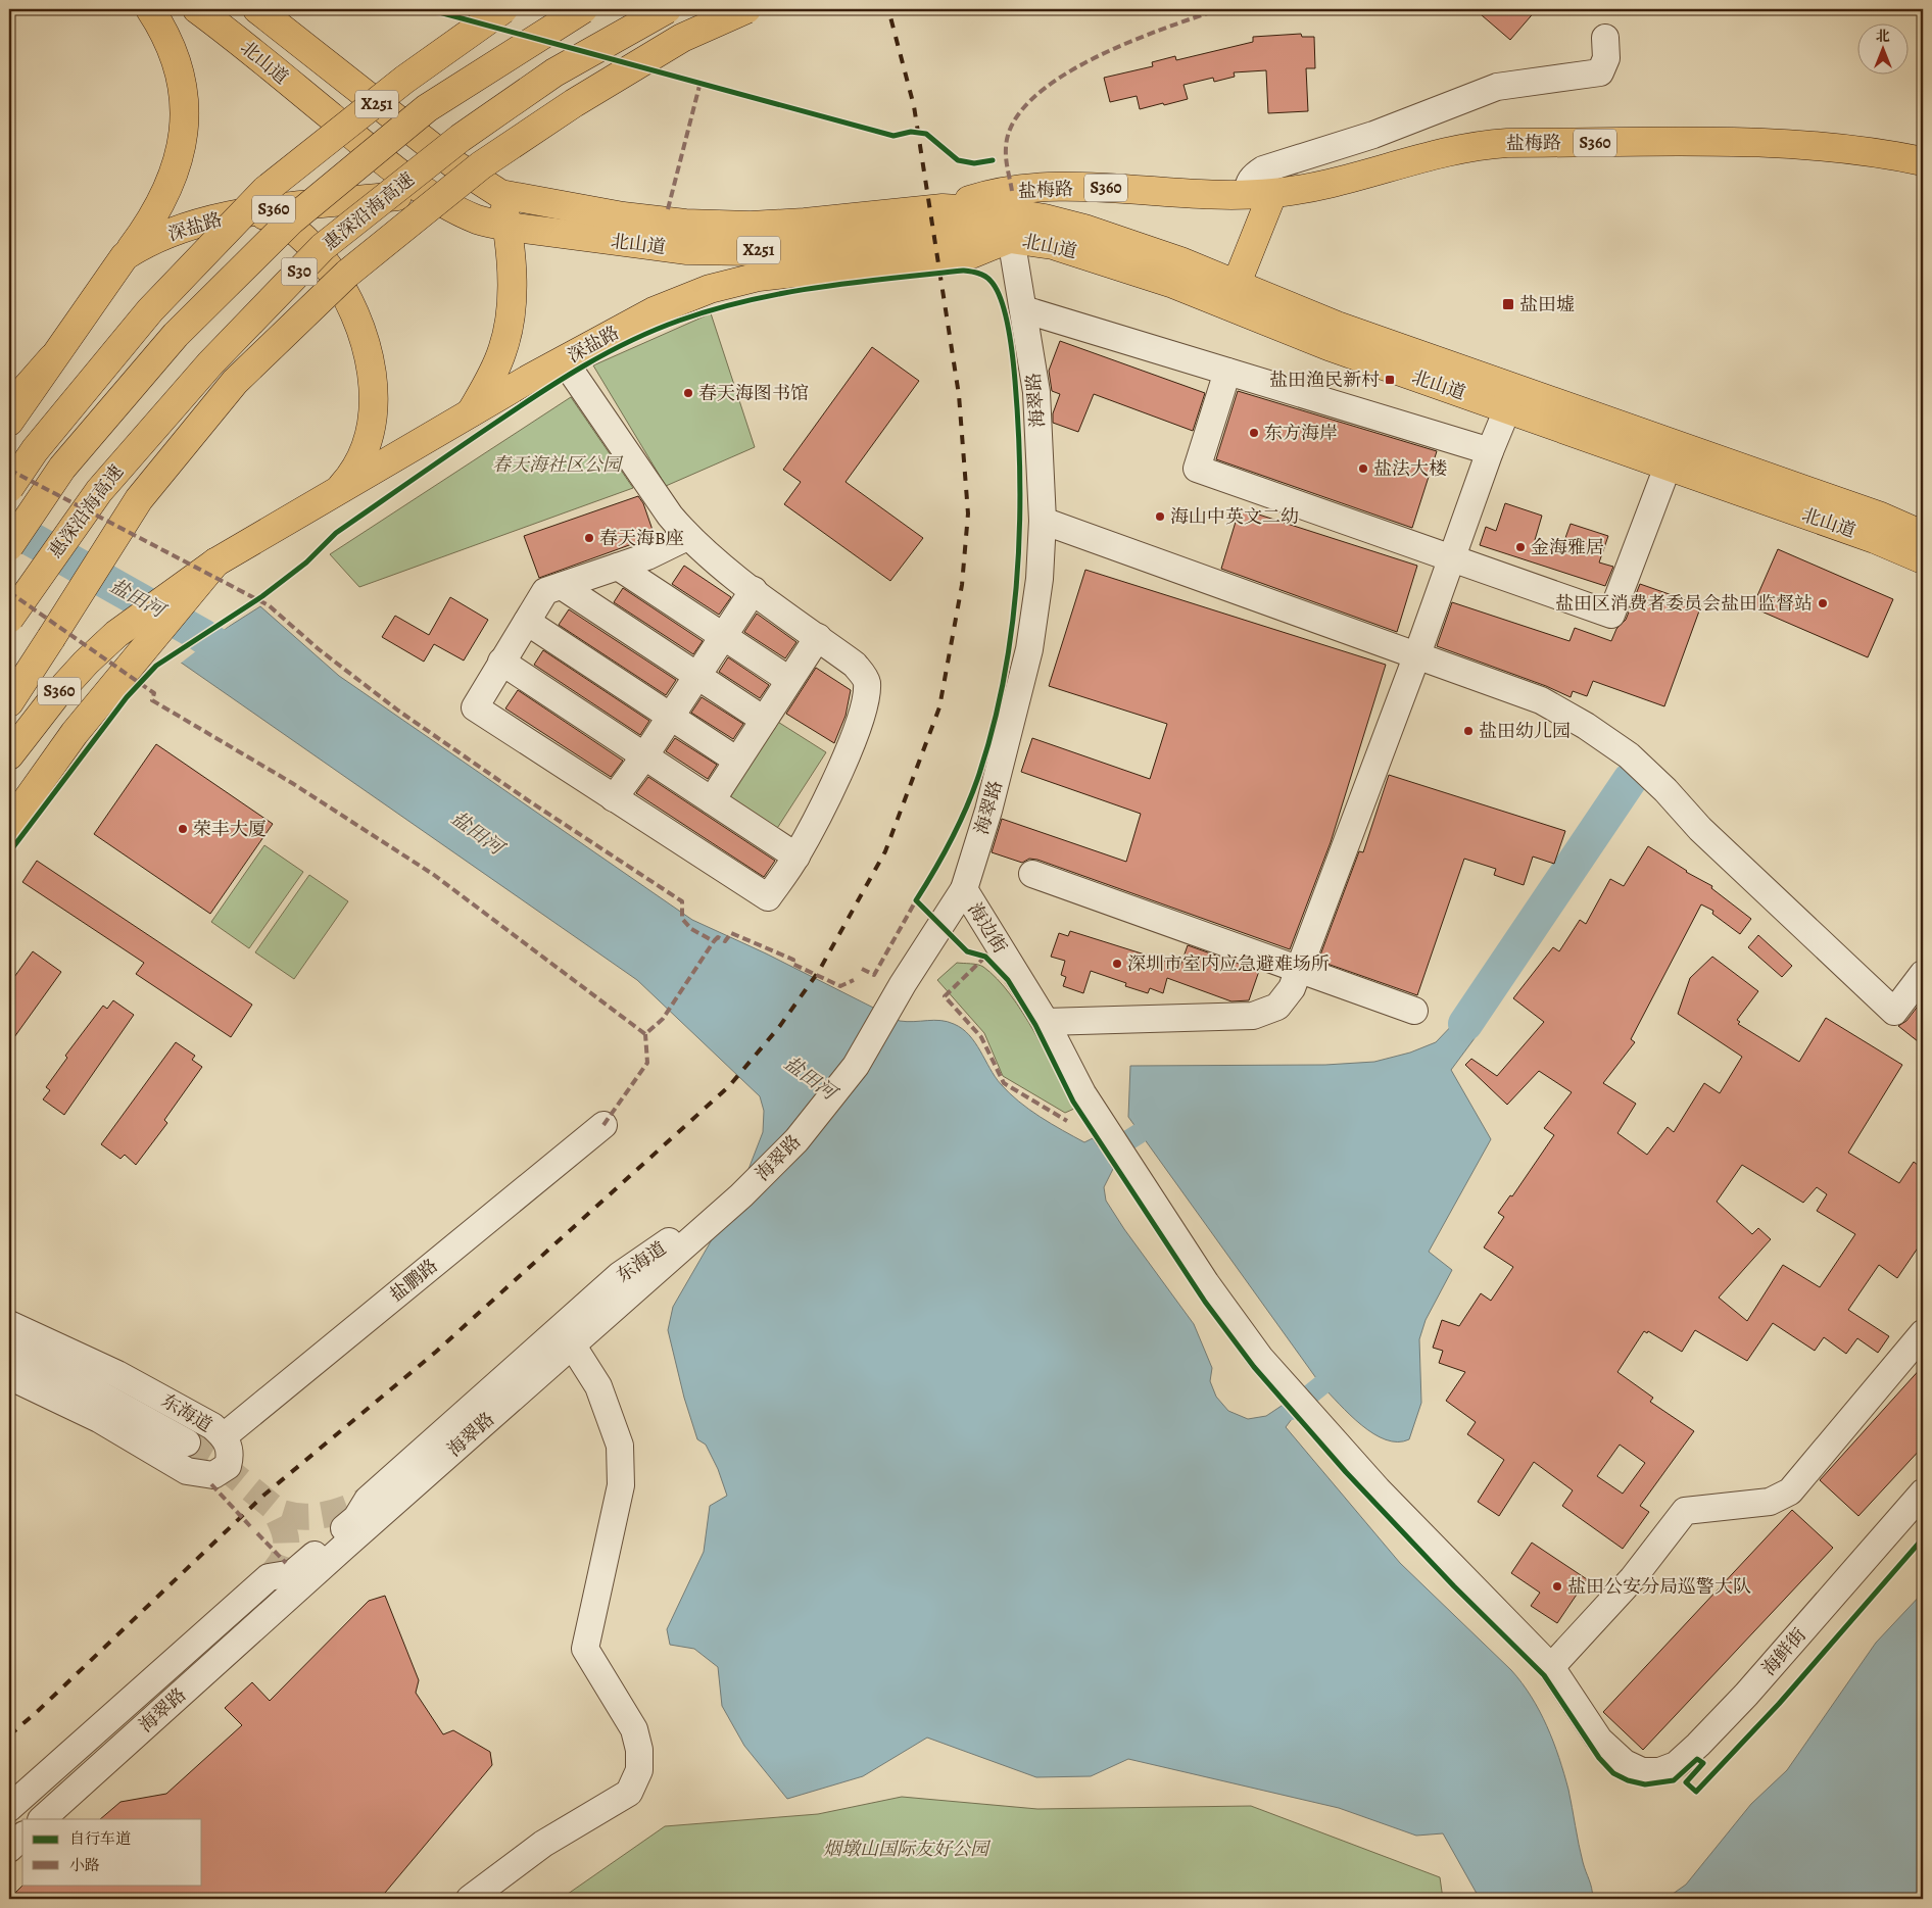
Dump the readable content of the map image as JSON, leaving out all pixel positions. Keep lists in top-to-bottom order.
{
  "streets": {
    "main road": [
      "北山道",
      "X251",
      "盐梅路",
      "S360",
      "惠深沿海高速",
      "深盐路",
      "S30"
    ],
    "street": [
      "海翠路",
      "海边街",
      "东海道",
      "盐鹏路",
      "海鲜街"
    ]
  },
  "crossings": [
    ["北山道", "盐梅路"],
    ["北山道", "深盐路"],
    ["北山道", "海翠路"],
    ["S360", "深盐路"],
    ["深盐路", "海翠路"],
    ["海翠路", "海边街"],
    ["海边街", "海鲜街"],
    ["东海道", "盐鹏路"]
  ],
  "water": ["盐田河"],
  "parks": ["春天海社区公园", "烟墩山国际友好公园"],
  "places": {
    "transit": ["盐田墟", "盐田渔民新村"],
    "other": [
      "春天海图书馆",
      "东方海岸",
      "盐法大楼",
      "海山中英文二幼",
      "春天海B座",
      "金海雅居",
      "盐田区消费者委员会盐田监督站",
      "盐田幼儿园",
      "荣丰大厦",
      "深圳市室内应急避难场所",
      "盐田公安分局巡警大队"
    ]
  },
  "legend": ["自行车道", "小路"],
  "north": "top"
}
